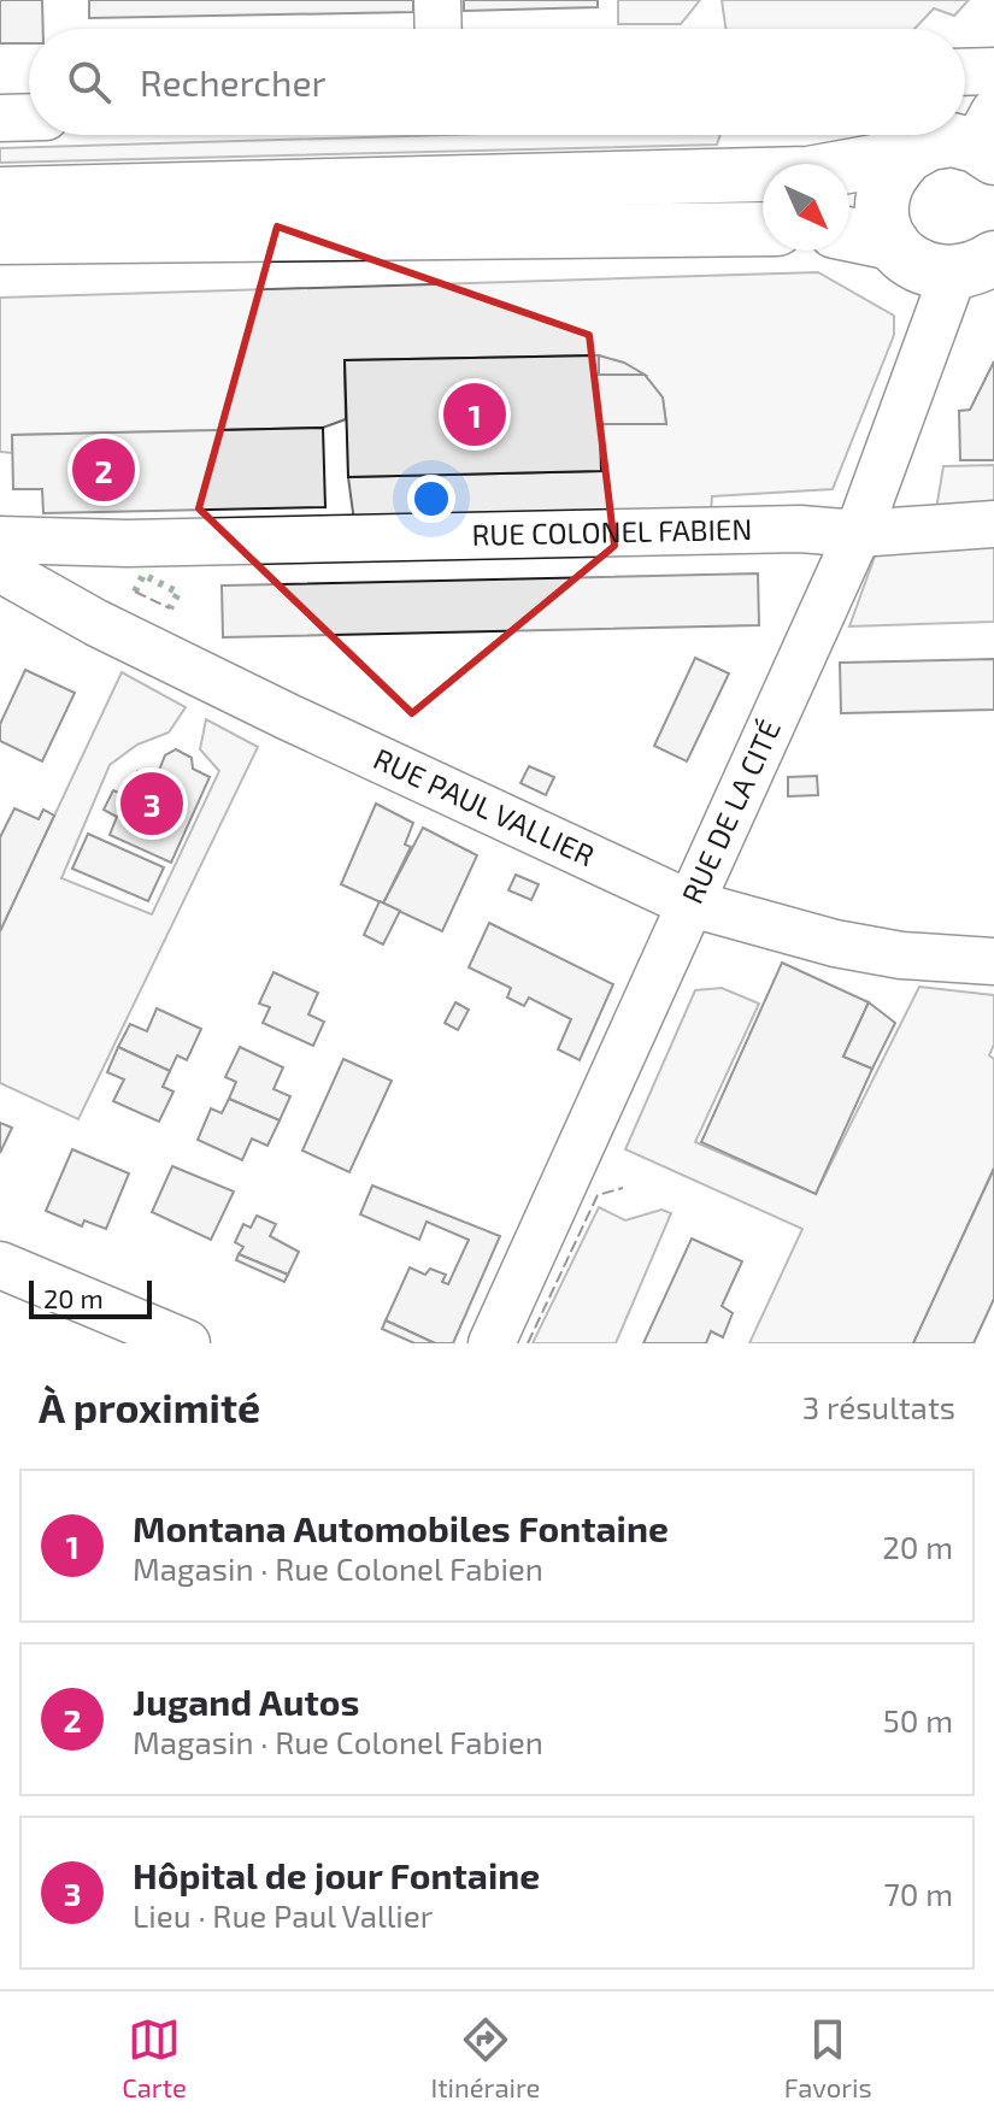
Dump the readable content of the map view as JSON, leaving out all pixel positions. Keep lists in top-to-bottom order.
{
  "streets": {
    "street": ["RUE COLONEL FABIEN", "RUE PAUL VALLIER", "RUE DE LA CITÉ"]
  },
  "crossings": [
    ["RUE COLONEL FABIEN", "RUE DE LA CITÉ"],
    ["RUE PAUL VALLIER", "RUE DE LA CITÉ"]
  ],
  "scale_bar": "20 m",
  "north": "bottom right",
  "page": {
    "search": "Rechercher",
    "pins": ["1", "2", "3"],
    "scale": "20 m",
    "heading": ["À proximité", "3 résultats"],
    "list": [
      {
        "mark": "1",
        "name": "Montana Automobiles Fontaine",
        "note": "Magasin · Rue Colonel Fabien",
        "value": "20 m"
      },
      {
        "mark": "2",
        "name": "Jugand Autos",
        "note": "Magasin · Rue Colonel Fabien",
        "value": "50 m"
      },
      {
        "mark": "3",
        "name": "Hôpital de jour Fontaine",
        "note": "Lieu · Rue Paul Vallier",
        "value": "70 m"
      }
    ],
    "nav": ["Carte", "Itinéraire", "Favoris"]
  }
}
